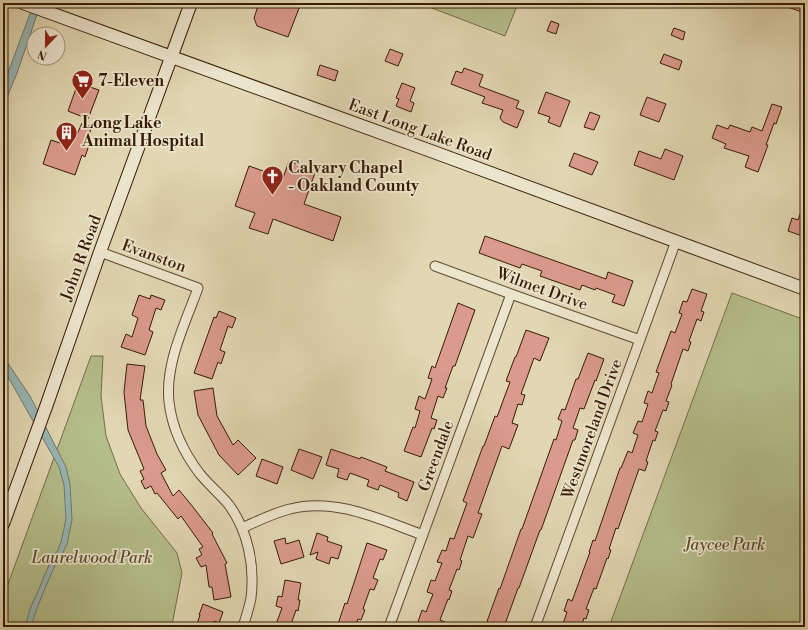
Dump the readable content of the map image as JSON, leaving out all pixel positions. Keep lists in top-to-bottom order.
{
  "streets": {
    "main road": ["East Long Lake Road", "John R Road"],
    "street": [
      "Evanston",
      "Wilmet Drive",
      "Westmoreland Drive",
      "Greendale"
    ]
  },
  "crossings": [
    ["East Long Lake Road", "John R Road"],
    ["East Long Lake Road", "Westmoreland Drive"],
    ["Evanston", "John R Road"],
    ["Wilmet Drive", "Westmoreland Drive"],
    ["Wilmet Drive", "Greendale"]
  ],
  "parks": ["Jaycee Park", "Laurelwood Park"],
  "places": {
    "supermarket": ["7-Eleven"],
    "building": ["Long Lake Animal Hospital"],
    "church": ["Calvary Chapel - Oakland County"]
  },
  "north": "bottom"
}
